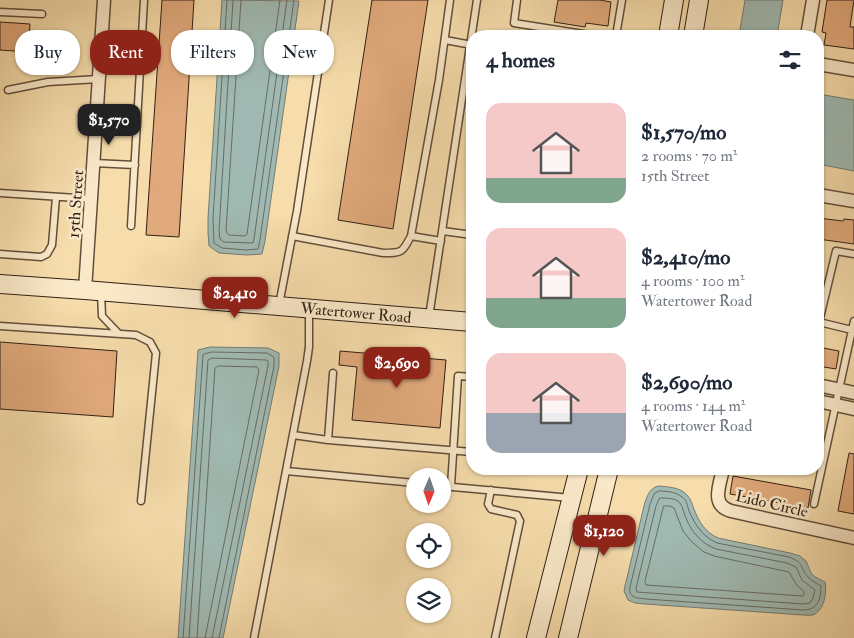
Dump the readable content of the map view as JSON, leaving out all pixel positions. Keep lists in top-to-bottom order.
{
  "streets": {
    "street": ["15th Street", "Watertower Road", "Lido Circle"]
  },
  "crossings": [
    ["15th Street", "Watertower Road"]
  ],
  "north": "bottom",
  "page": {
    "chip": [
      "Buy",
      "Rent",
      "Filters",
      "New"
    ],
    "heading": "4 homes",
    "list": [
      {
        "name": "$1,570/mo",
        "note": "2 rooms · 70 m² · 15th Street"
      },
      {
        "name": "$2,410/mo",
        "note": "4 rooms · 100 m² · Watertower Road"
      },
      {
        "name": "$2,690/mo",
        "note": "4 rooms · 144 m² · Watertower Road"
      }
    ],
    "price": [
      "$1,570",
      "$2,410",
      "$2,690",
      "$1,120"
    ]
  }
}
